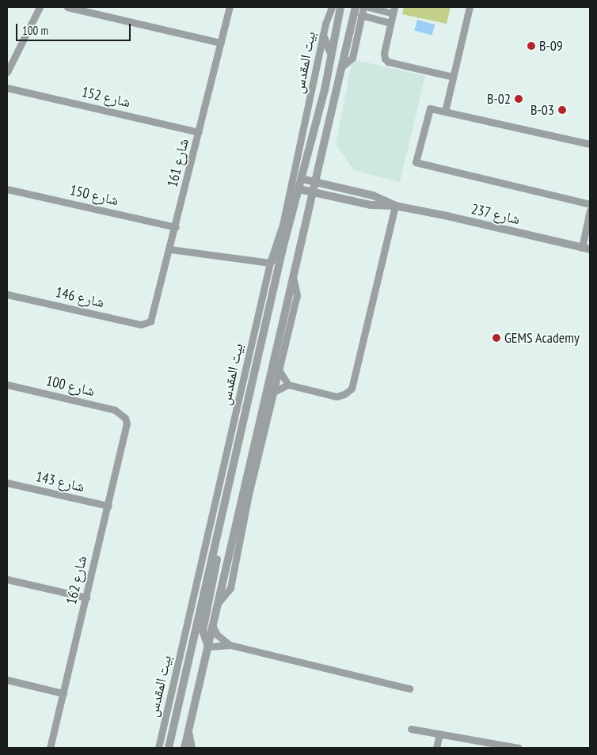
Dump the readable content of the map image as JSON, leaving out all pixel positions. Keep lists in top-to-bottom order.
{
  "streets": {
    "street": [
      "بيت المقدس",
      "شارع 152",
      "شارع 161",
      "شارع 150",
      "شارع 237",
      "شارع 146",
      "شارع 100",
      "شارع 143",
      "شارع 162"
    ]
  },
  "crossings": [
    ["بيت المقدس", "شارع 237"],
    ["شارع 152", "شارع 161"],
    ["شارع 161", "شارع 150"],
    ["شارع 161", "شارع 146"],
    ["شارع 100", "شارع 162"],
    ["شارع 143", "شارع 162"]
  ],
  "places": [
    "B-09",
    "B-02",
    "B-03",
    "GEMS Academy"
  ],
  "scale_bar": "100 m"
}
